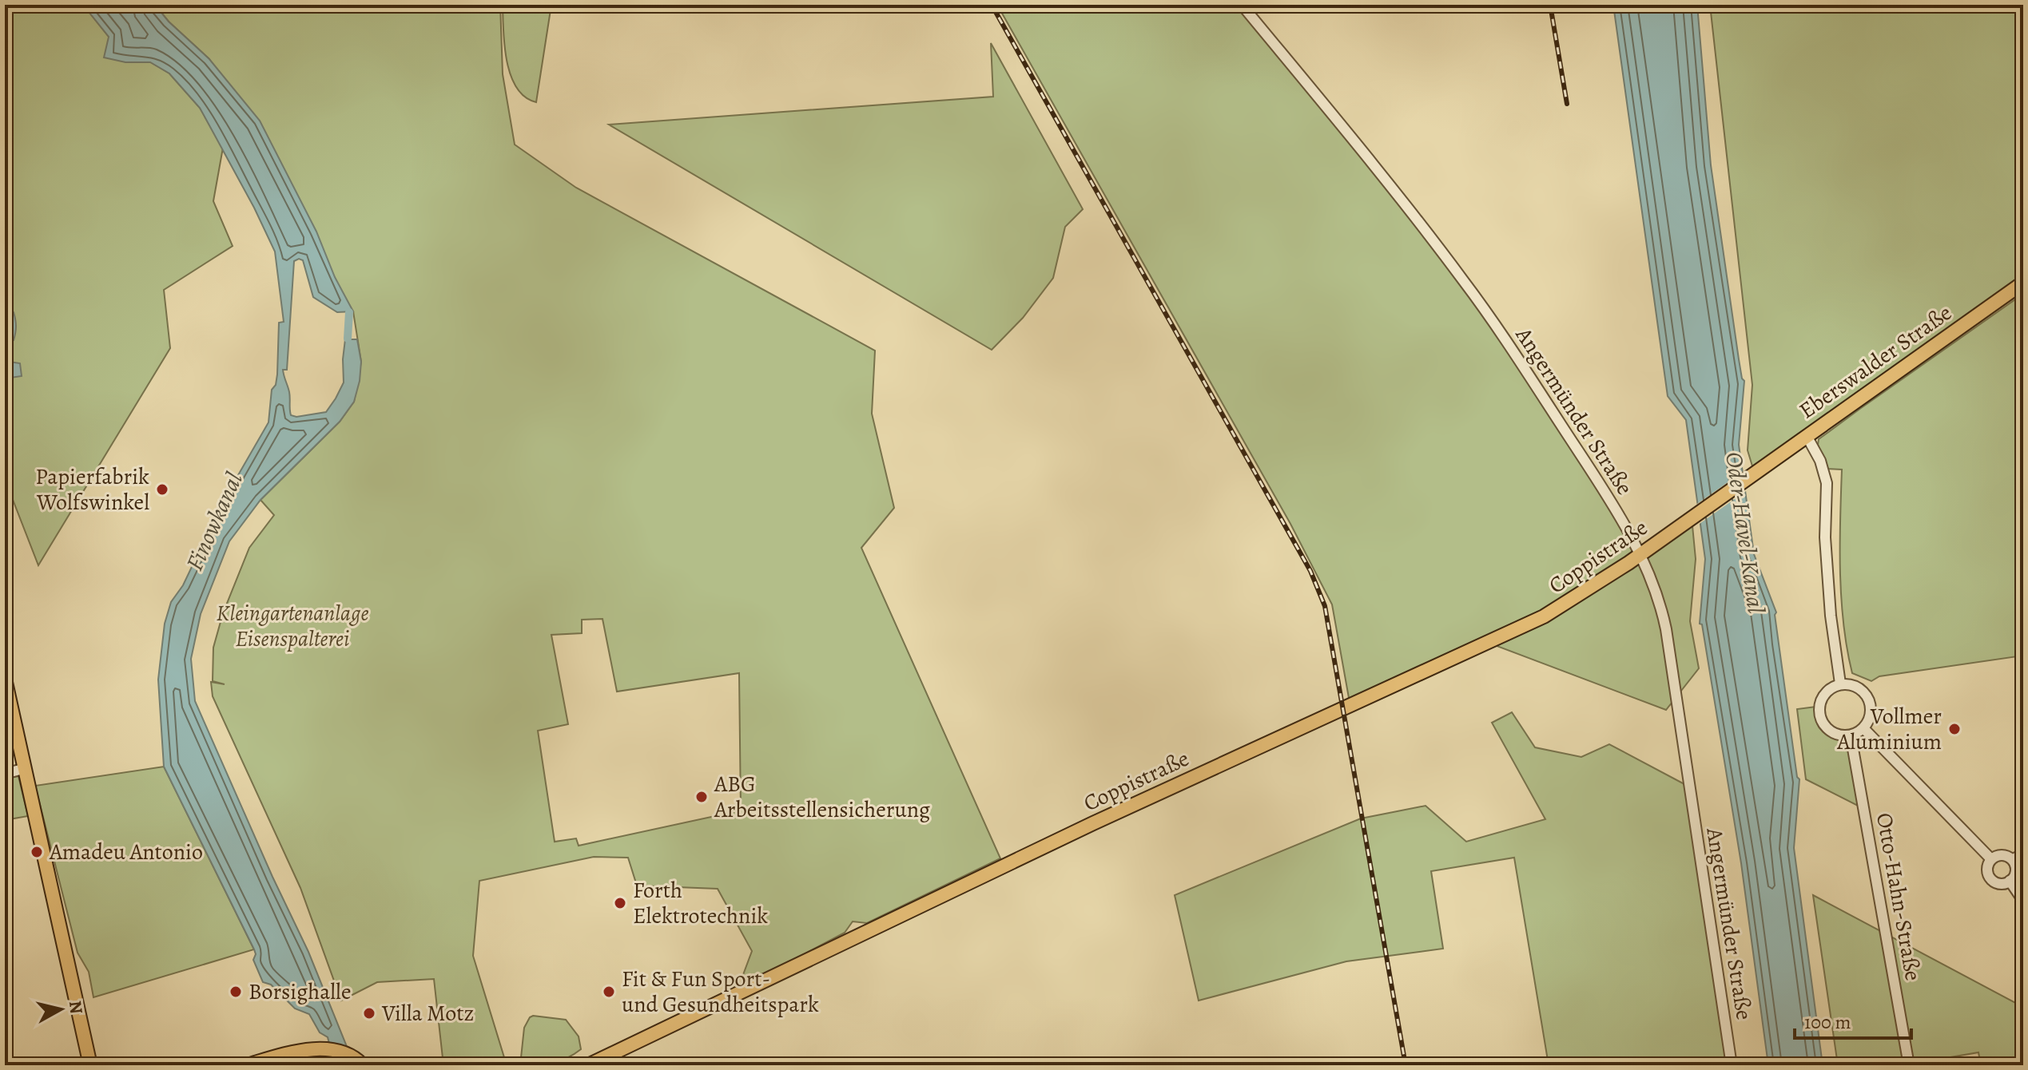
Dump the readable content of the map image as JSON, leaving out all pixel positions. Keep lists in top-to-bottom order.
{
  "streets": {
    "main road": ["Eberswalder Straße", "Coppistraße"],
    "street": ["Angermünder Straße", "Otto-Hahn-Straße"]
  },
  "crossings": [
    ["Eberswalder Straße", "Coppistraße"],
    ["Angermünder Straße", "Coppistraße"]
  ],
  "water": ["Finowkanal", "Oder-Havel-Kanal"],
  "parks": ["Kleingartenanlage Eisenspalterei"],
  "places": [
    "Papierfabrik Wolfswinkel",
    "Vollmer Aluminium",
    "ABG Arbeitsstellensicherung",
    "Amadeu Antonio",
    "Forth Elektrotechnik",
    "Borsighalle",
    "Fit & Fun Sport- und Gesundheitspark",
    "Villa Motz"
  ],
  "scale_bar": "100 m",
  "north": "right"
}
